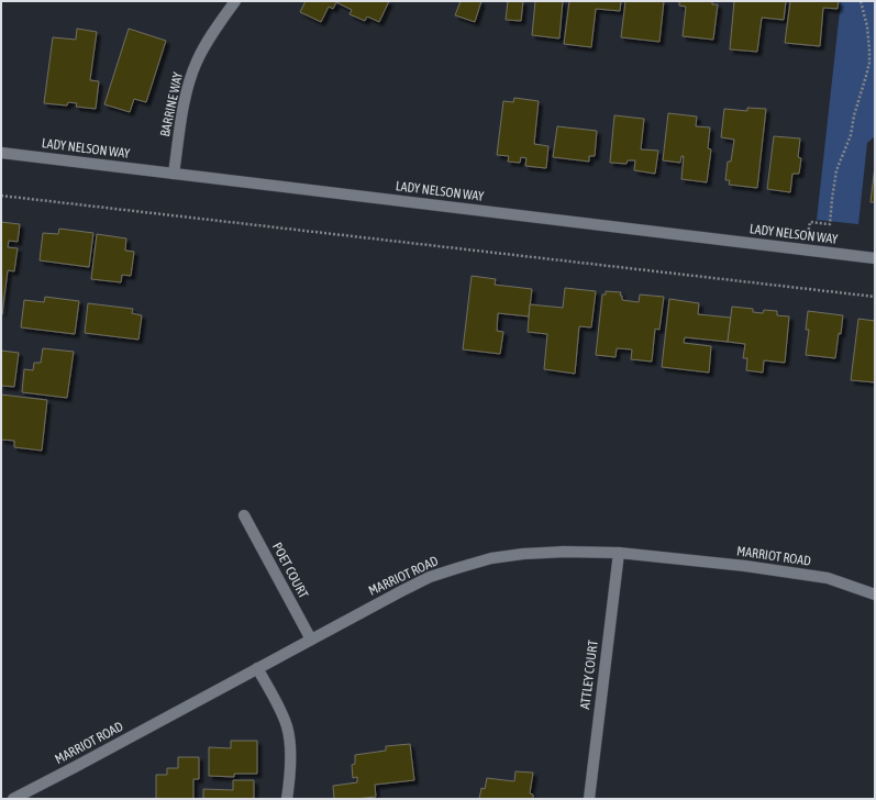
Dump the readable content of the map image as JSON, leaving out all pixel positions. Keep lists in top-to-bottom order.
{
  "streets": {
    "street": [
      "BARRINE WAY",
      "LADY NELSON WAY",
      "MARRIOT ROAD",
      "POET COURT",
      "ATTLEY COURT"
    ]
  },
  "crossings": [
    ["BARRINE WAY", "LADY NELSON WAY"],
    ["MARRIOT ROAD", "POET COURT"],
    ["MARRIOT ROAD", "ATTLEY COURT"]
  ]
}
